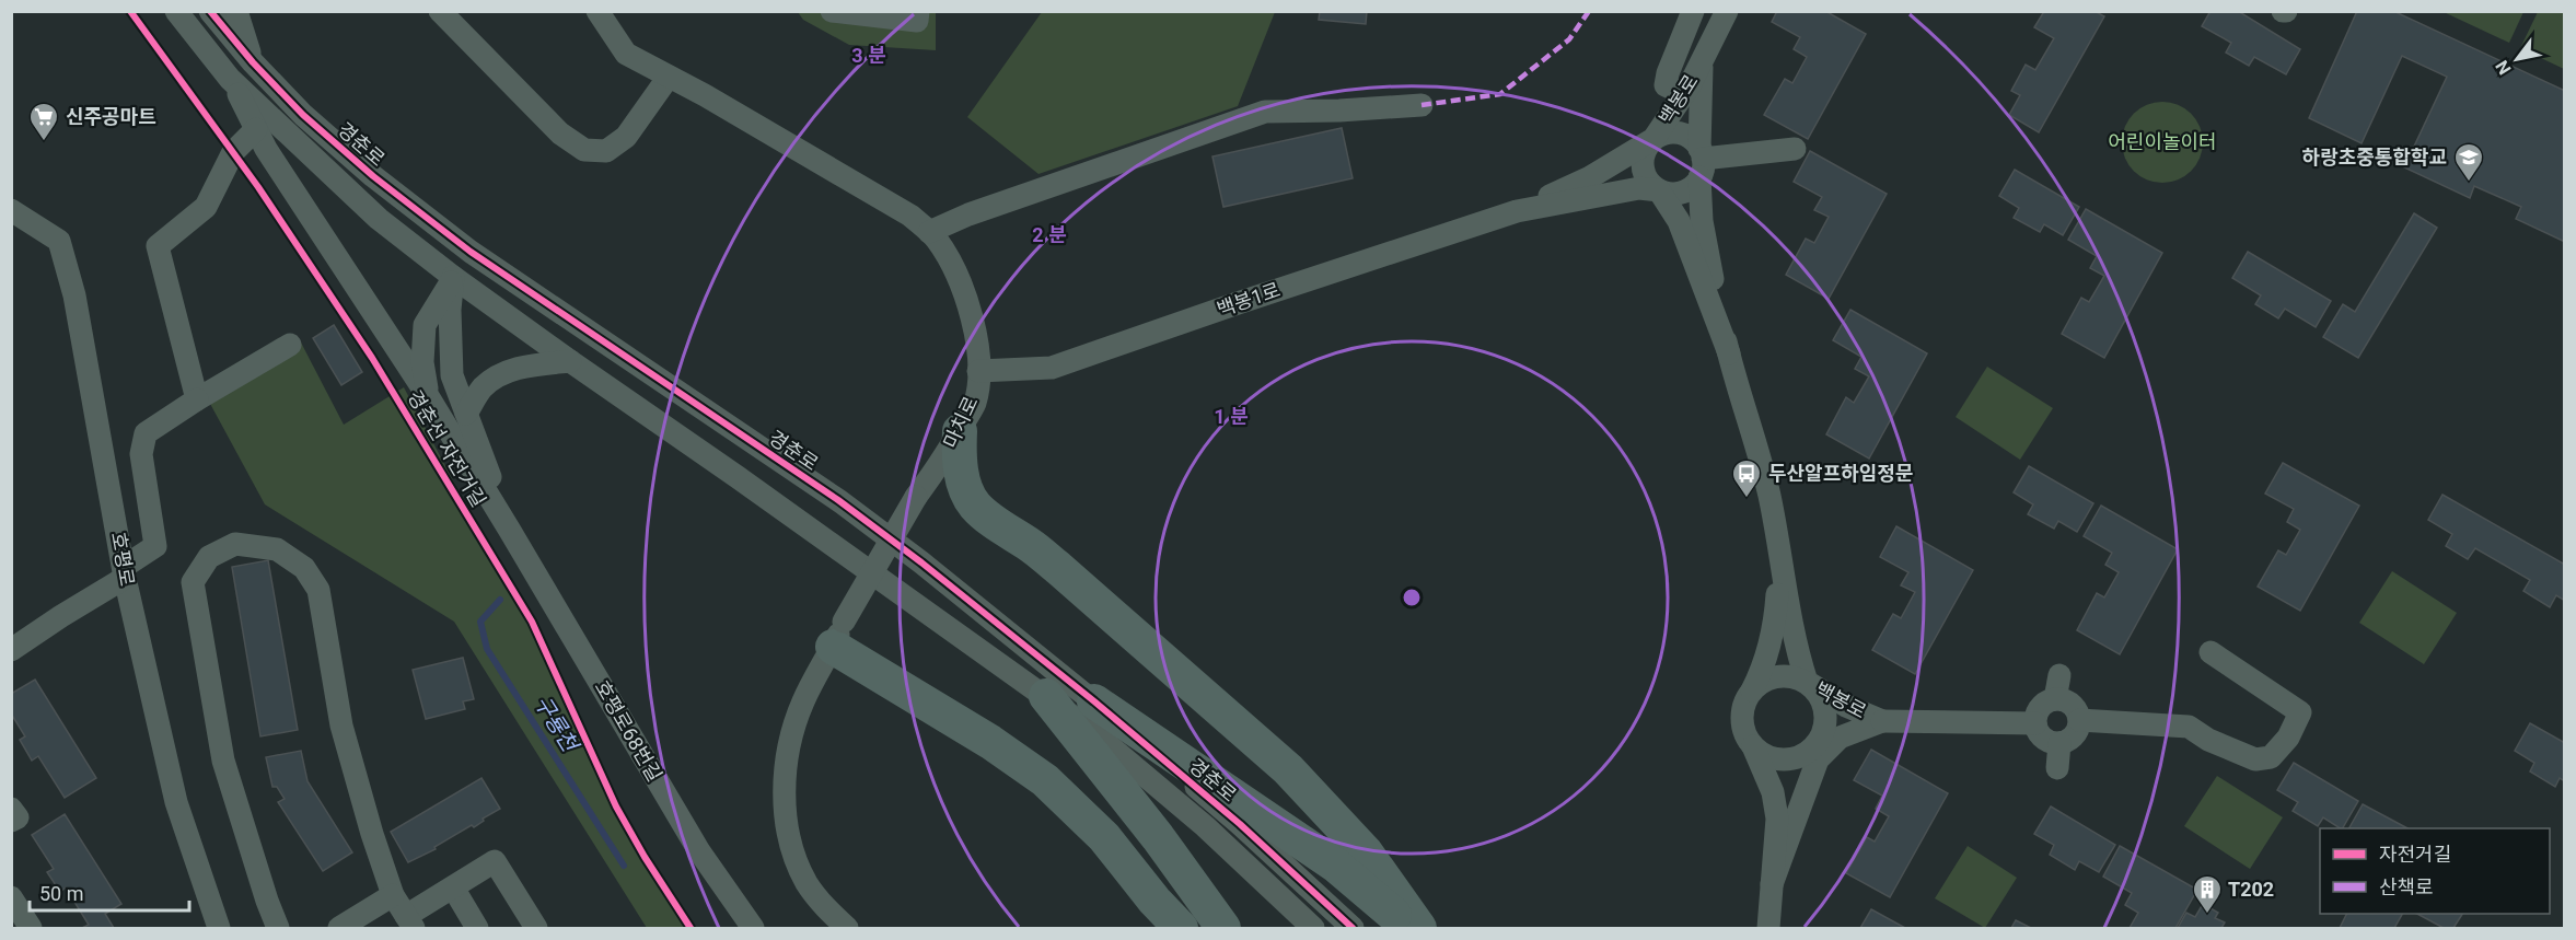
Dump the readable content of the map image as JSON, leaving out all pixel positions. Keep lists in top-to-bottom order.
{
  "streets": {
    "street": [
      "백봉로",
      "경춘로",
      "백봉1로",
      "마치로",
      "호평로",
      "호평로68번길"
    ],
    "cycle path": ["경춘선 자전거길"]
  },
  "crossings": [
    ["백봉로", "백봉1로"],
    ["백봉1로", "마치로"]
  ],
  "water": ["구룡천"],
  "parks": ["어린이놀이터"],
  "places": {
    "supermarket": ["신주공마트"],
    "school or university": ["하랑초중통합학교"],
    "bus stop": ["두산알프하임정문"],
    "building": ["T202"]
  },
  "legend": ["자전거길", "산책로"],
  "scale_bar": "50 m",
  "north": "bottom left",
  "rings": ["3 분", "2 분", "1 분"]
}
